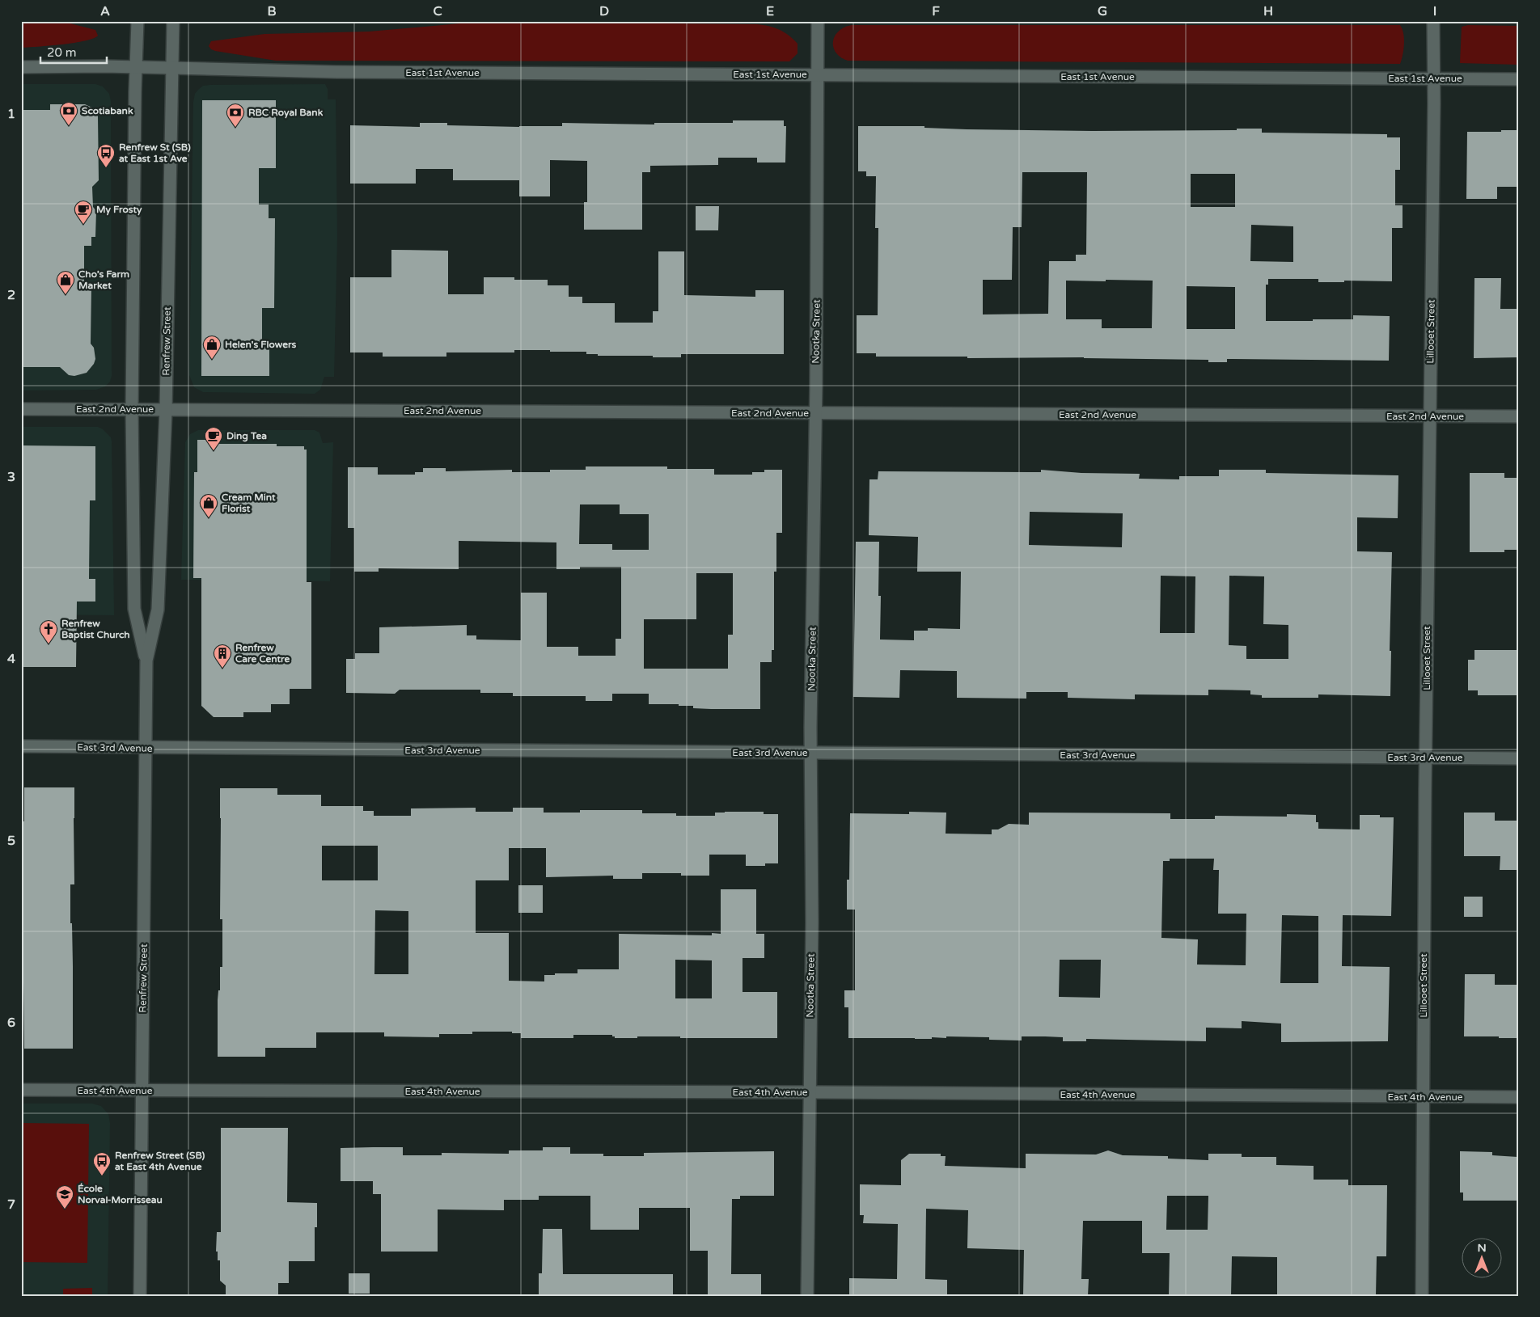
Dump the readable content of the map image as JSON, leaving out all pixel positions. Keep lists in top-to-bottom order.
{
  "streets": {
    "street": [
      "East 1st Avenue",
      "Nootka Street",
      "Lillooet Street",
      "Renfrew Street",
      "East 2nd Avenue",
      "East 3rd Avenue",
      "East 4th Avenue"
    ]
  },
  "crossings": [
    ["East 1st Avenue", "Nootka Street"],
    ["East 1st Avenue", "Lillooet Street"],
    ["East 1st Avenue", "Renfrew Street"],
    ["Nootka Street", "East 2nd Avenue"],
    ["Nootka Street", "East 3rd Avenue"],
    ["Nootka Street", "East 4th Avenue"],
    ["Lillooet Street", "East 2nd Avenue"],
    ["Lillooet Street", "East 3rd Avenue"],
    ["Lillooet Street", "East 4th Avenue"],
    ["Renfrew Street", "East 2nd Avenue"],
    ["Renfrew Street", "East 3rd Avenue"],
    ["Renfrew Street", "East 4th Avenue"]
  ],
  "places": {
    "bank": ["Scotiabank", "RBC Royal Bank"],
    "bus stop": ["Renfrew St (SB) at East 1st Ave", "Renfrew Street (SB) at East 4th Avenue"],
    "cafe": ["My Frosty", "Ding Tea"],
    "shop": ["Cho’s Farm Market", "Helen's Flowers", "Cream Mint Florist"],
    "church": ["Renfrew Baptist Church"],
    "building": ["Renfrew Care Centre"],
    "school or university": ["École Norval-Morrisseau"]
  },
  "scale_bar": "20 m",
  "north": "top",
  "grid": {
    "columns": [
      "A",
      "B",
      "C",
      "D",
      "E",
      "F",
      "G",
      "H",
      "I"
    ],
    "rows": [
      "1",
      "2",
      "3",
      "4",
      "5",
      "6",
      "7"
    ]
  }
}
